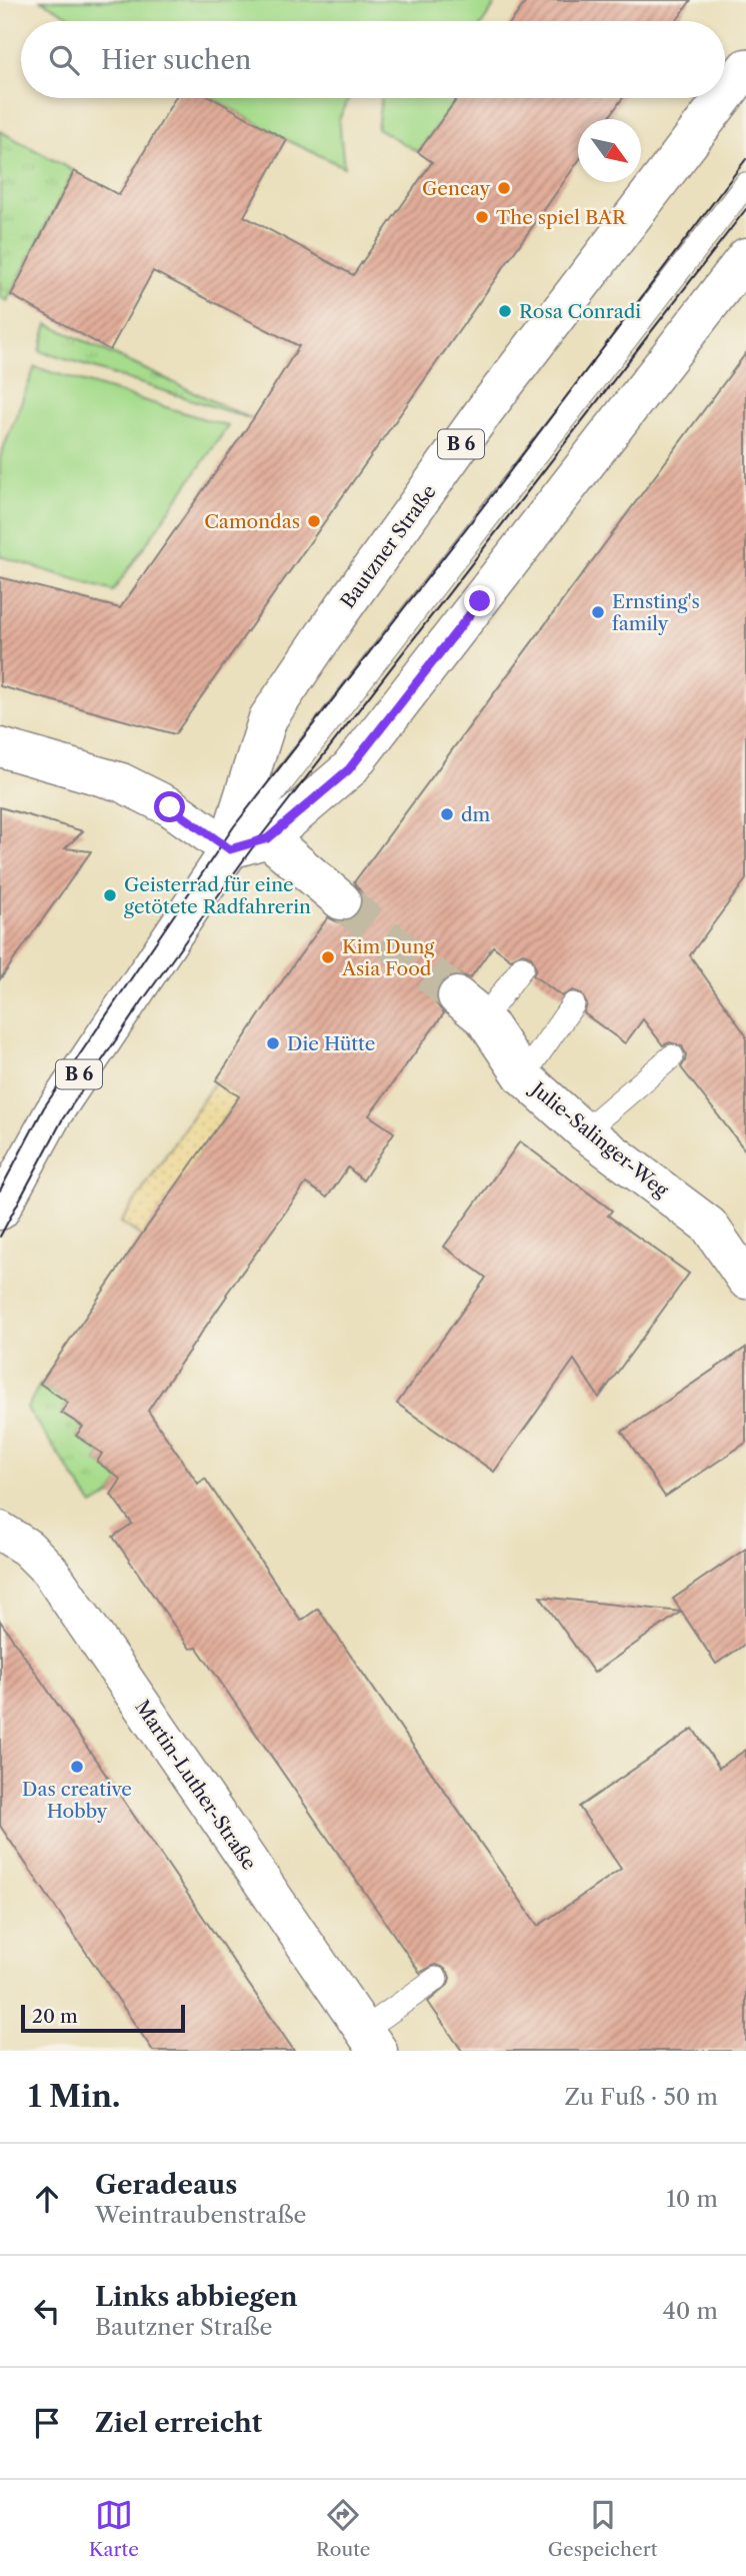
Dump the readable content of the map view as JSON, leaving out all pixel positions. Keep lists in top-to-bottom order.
{
  "streets": {
    "main road": [
      "B 6",
      "Bautzner Straße",
      "Julie-Salinger-Weg",
      "Martin-Luther-Straße"
    ]
  },
  "places": [
    "Gencay",
    "The spiel BAR",
    "Rosa Conradi",
    "Camondas",
    "Ernsting's family",
    "dm",
    "Geisterrad für eine getötete Radfahrerin",
    "Kim Dung Asia Food",
    "Die Hütte",
    "Das creative Hobby"
  ],
  "scale_bar": "20 m",
  "north": "bottom right",
  "page": {
    "search": "Hier suchen",
    "scale": "20 m",
    "heading": ["1 Min.", "Zu Fuß · 50 m"],
    "list": [
      ["Geradeaus", "Weintraubenstraße", "10 m"],
      ["Links abbiegen", "Bautzner Straße", "40 m"],
      "Ziel erreicht"
    ],
    "nav": ["Karte", "Route", "Gespeichert"]
  }
}
